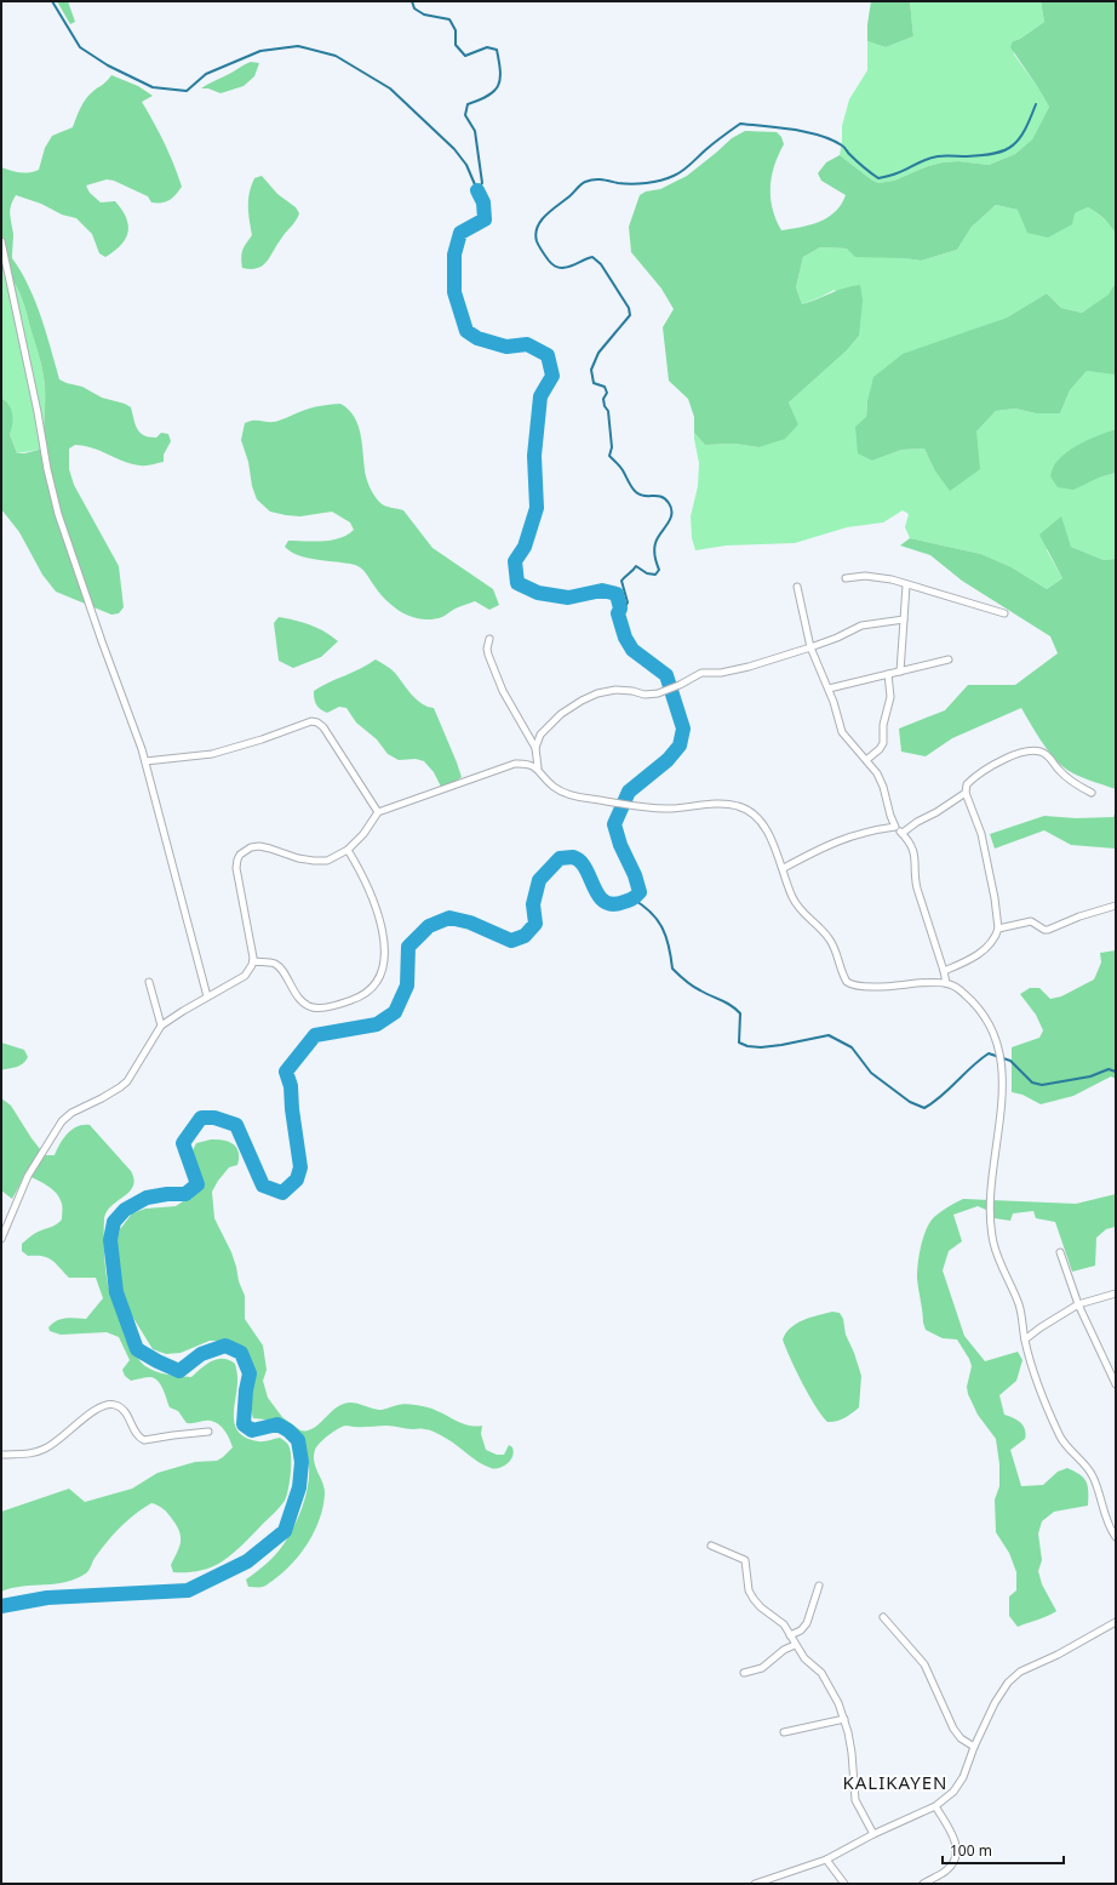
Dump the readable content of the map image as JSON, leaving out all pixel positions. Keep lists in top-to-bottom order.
{
  "districts": ["KALIKAYEN"],
  "scale_bar": "100 m"
}
